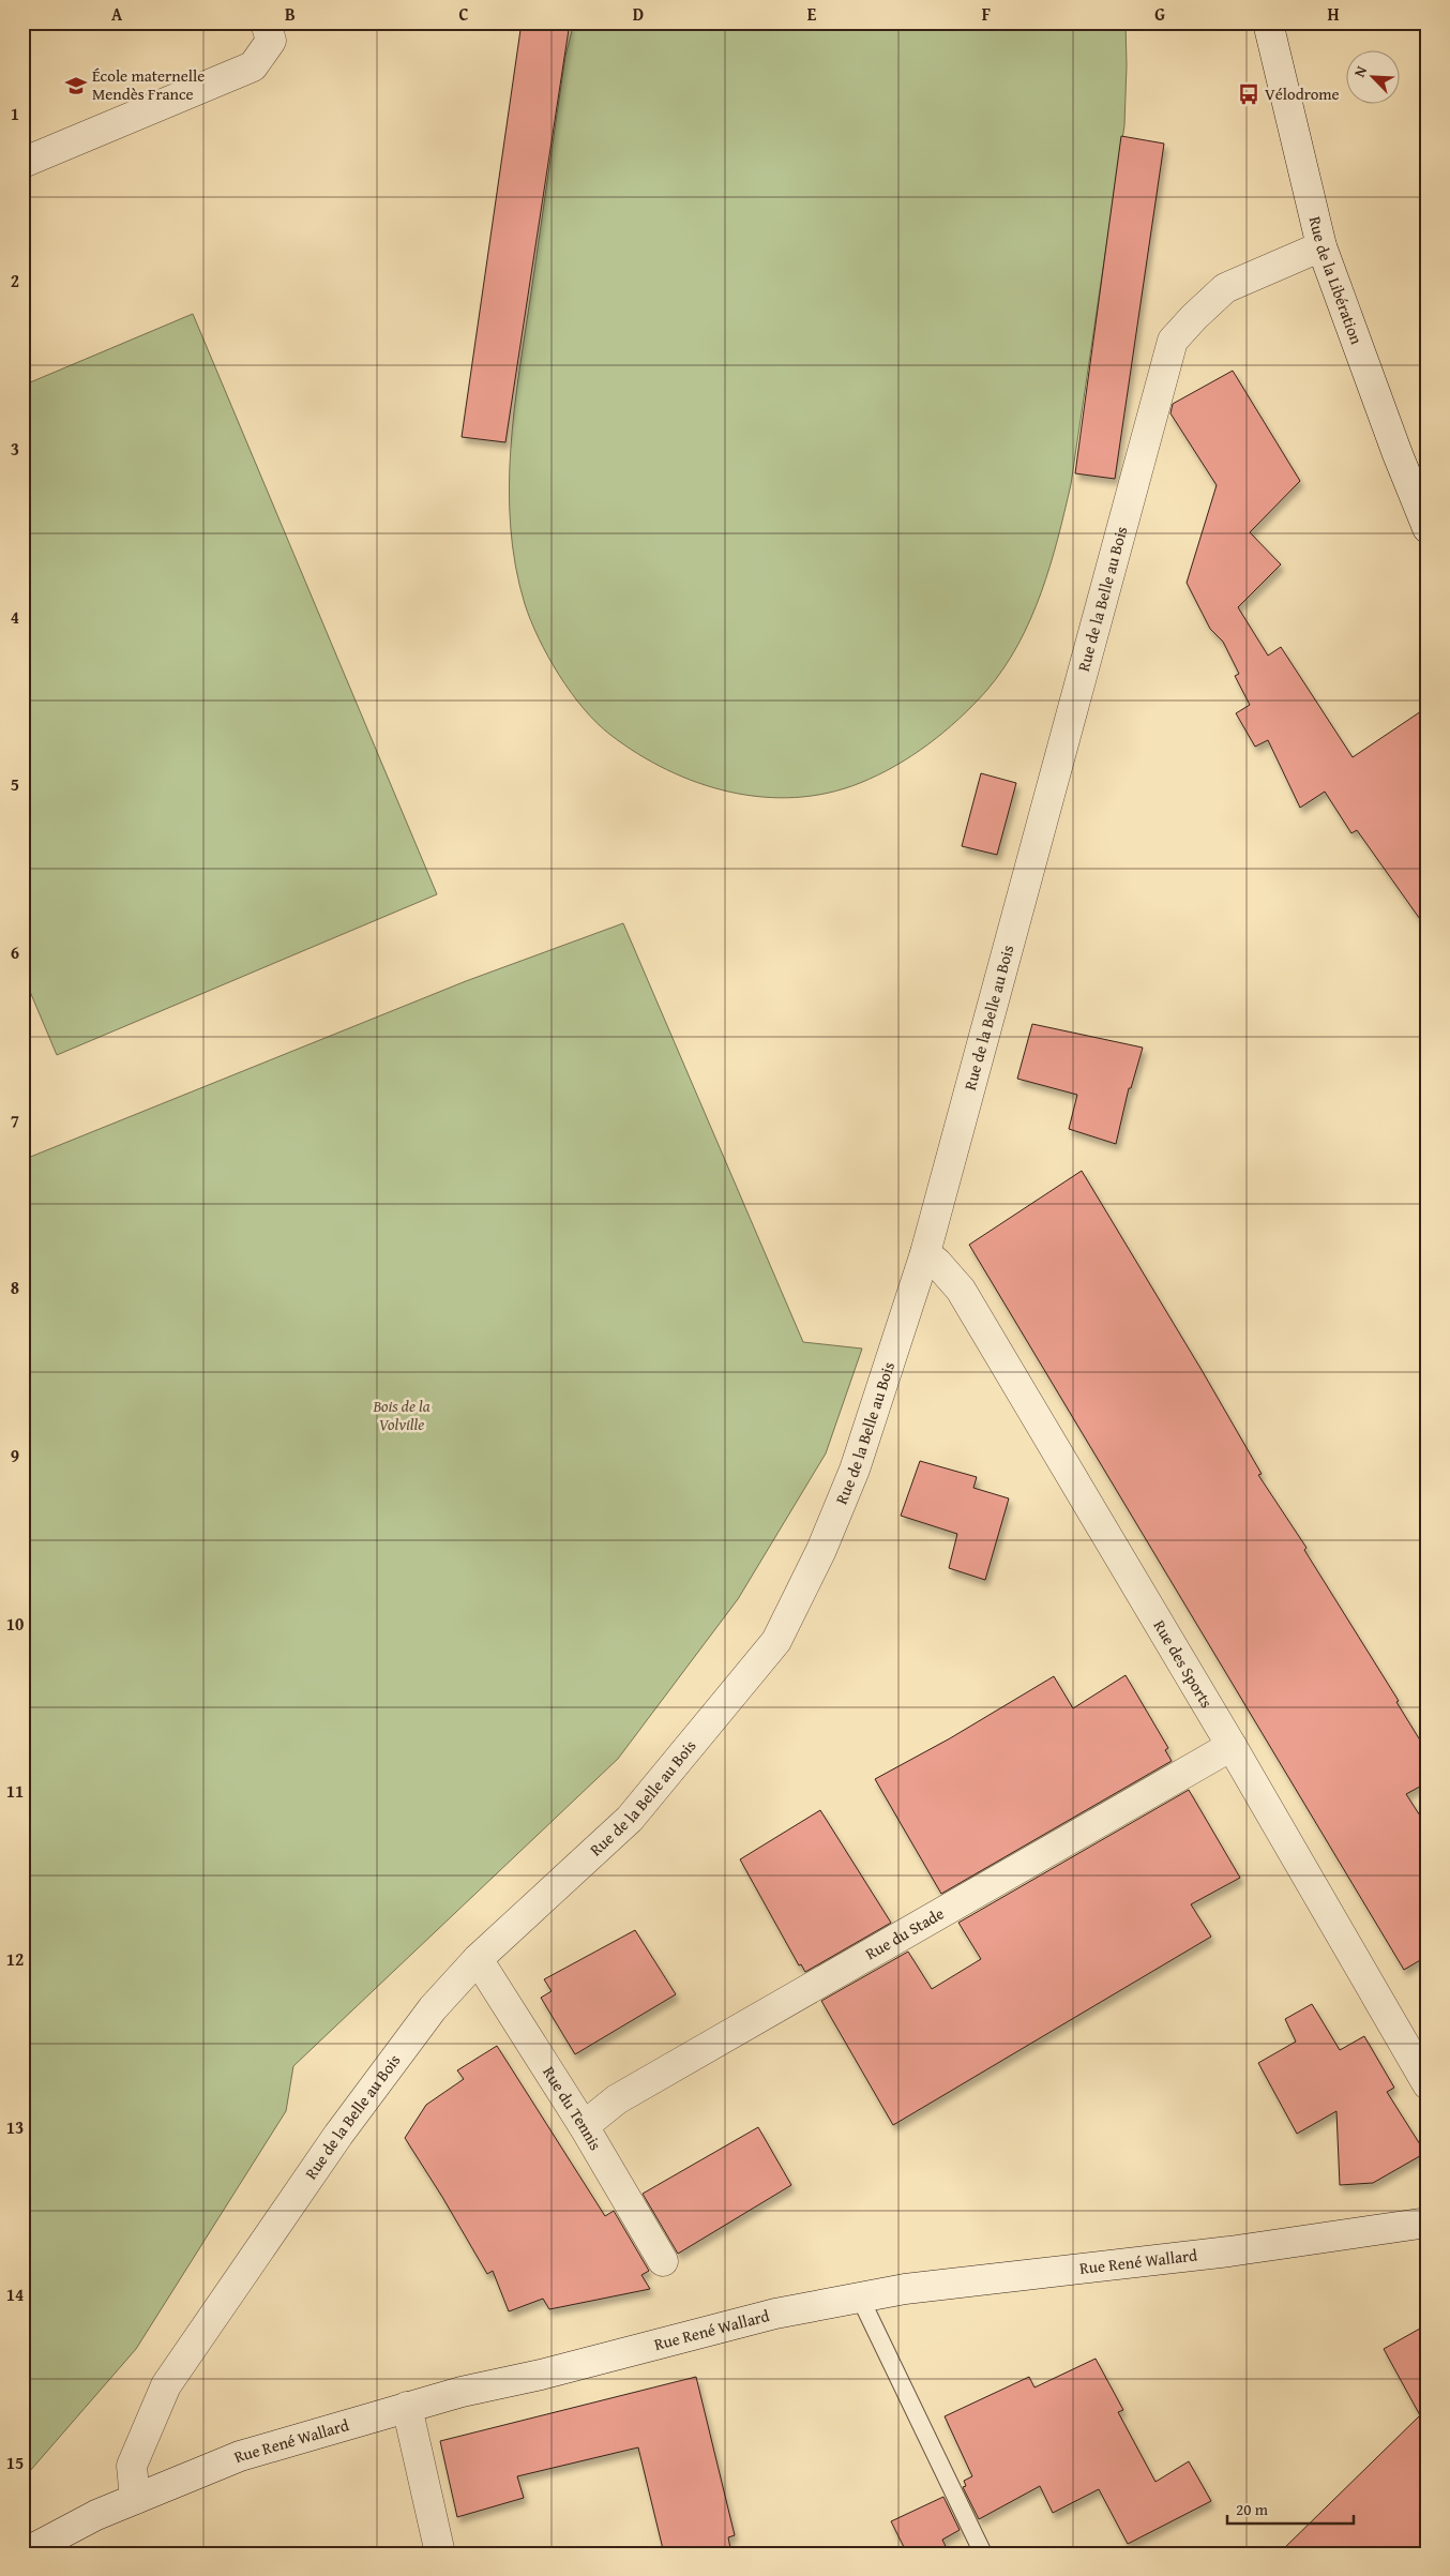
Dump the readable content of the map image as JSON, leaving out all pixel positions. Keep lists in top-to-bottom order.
{
  "streets": {
    "street": [
      "Rue de la Libération",
      "Rue de la Belle au Bois",
      "Rue des Sports",
      "Rue du Stade",
      "Rue du Tennis",
      "Rue René Wallard"
    ]
  },
  "crossings": [
    ["Rue de la Libération", "Rue de la Belle au Bois"],
    ["Rue de la Belle au Bois", "Rue des Sports"],
    ["Rue de la Belle au Bois", "Rue du Tennis"],
    ["Rue de la Belle au Bois", "Rue René Wallard"],
    ["Rue des Sports", "Rue du Stade"],
    ["Rue du Stade", "Rue du Tennis"]
  ],
  "parks": ["Bois de la Volville"],
  "places": {
    "school or university": ["École maternelle Mendès France"],
    "bus stop": ["Vélodrome"]
  },
  "scale_bar": "20 m",
  "north": "top left",
  "grid": {
    "columns": [
      "A",
      "B",
      "C",
      "D",
      "E",
      "F",
      "G",
      "H"
    ],
    "rows": [
      "1",
      "2",
      "3",
      "4",
      "5",
      "6",
      "7",
      "8",
      "9",
      "10",
      "11",
      "12",
      "13",
      "14",
      "15"
    ]
  }
}
